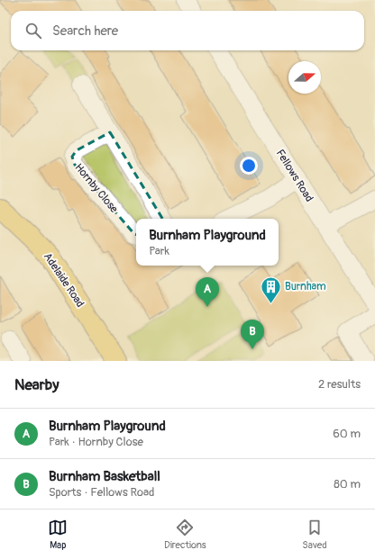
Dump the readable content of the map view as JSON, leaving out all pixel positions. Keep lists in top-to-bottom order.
{
  "streets": {
    "main road": ["Adelaide Road"],
    "street": ["Fellows Road", "Hornby Close"]
  },
  "places": {
    "building": ["Burnham"]
  },
  "north": "right",
  "page": {
    "search": "Search here",
    "popup": ["Burnham Playground", "Park"],
    "pins": ["A", "B"],
    "heading": ["Nearby", "2 results"],
    "list": [
      {
        "mark": "A",
        "name": "Burnham Playground",
        "note": "Park · Hornby Close",
        "value": "60 m"
      },
      {
        "mark": "B",
        "name": "Burnham Basketball",
        "note": "Sports · Fellows Road",
        "value": "80 m"
      }
    ],
    "nav": ["Map", "Directions", "Saved"]
  }
}
